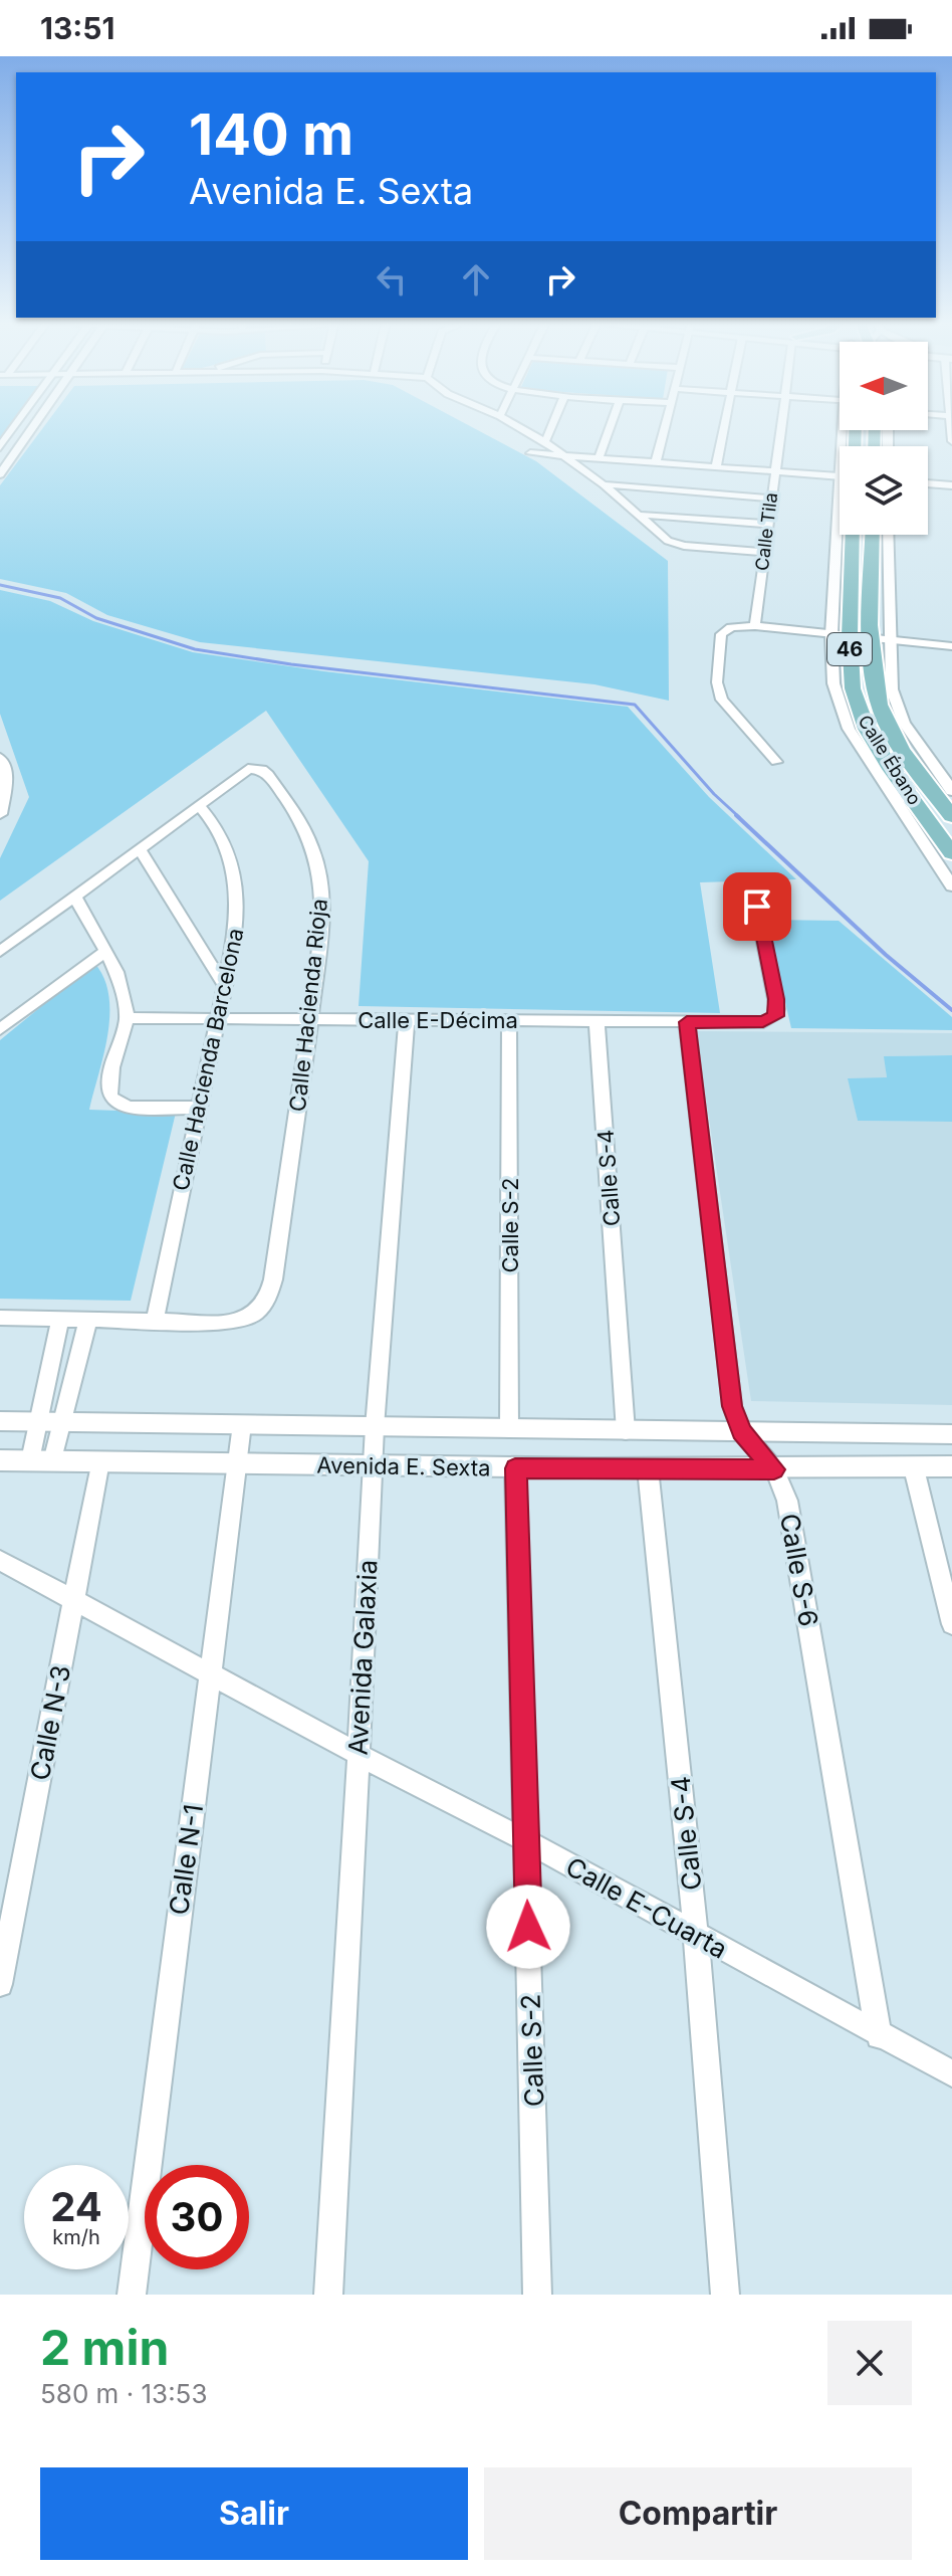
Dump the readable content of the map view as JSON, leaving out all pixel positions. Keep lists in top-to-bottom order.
{
  "streets": {
    "main road": ["46", "Calle Ébano"],
    "street": [
      "Calle Tila",
      "Calle Hacienda Rioja",
      "Calle E-Décima",
      "Calle Hacienda Barcelona",
      "Calle S-4",
      "Calle S-2",
      "Avenida E. Sexta",
      "Calle S-6",
      "Avenida Galaxia",
      "Calle N-3",
      "Calle N-1",
      "Calle E-Cuarta"
    ]
  },
  "crossings": [
    ["Calle Hacienda Rioja", "Calle E-Décima"],
    ["Calle Hacienda Rioja", "Calle Hacienda Barcelona"],
    ["Calle E-Décima", "Calle Hacienda Barcelona"],
    ["Calle E-Décima", "Calle S-4"],
    ["Calle E-Décima", "Calle S-2"],
    ["Calle E-Décima", "Calle S-6"],
    ["Calle E-Décima", "Avenida Galaxia"],
    ["Calle S-4", "Avenida E. Sexta"],
    ["Calle S-4", "Calle E-Cuarta"],
    ["Calle S-2", "Avenida E. Sexta"],
    ["Calle S-2", "Calle E-Cuarta"],
    ["Avenida E. Sexta", "Calle S-6"],
    ["Avenida E. Sexta", "Avenida Galaxia"],
    ["Avenida E. Sexta", "Calle N-3"],
    ["Avenida E. Sexta", "Calle N-1"],
    ["Calle S-6", "Calle E-Cuarta"],
    ["Avenida Galaxia", "Calle E-Cuarta"],
    ["Calle N-3", "Calle E-Cuarta"],
    ["Calle N-1", "Calle E-Cuarta"]
  ],
  "north": "left",
  "page": {
    "status": "13:51",
    "turn": ["140 m", "Avenida E. Sexta"],
    "speed": "24 km/h",
    "limit": "30",
    "heading": ["2 min", "580 m · 13:53"],
    "buttons": ["Salir", "Compartir"]
  }
}
